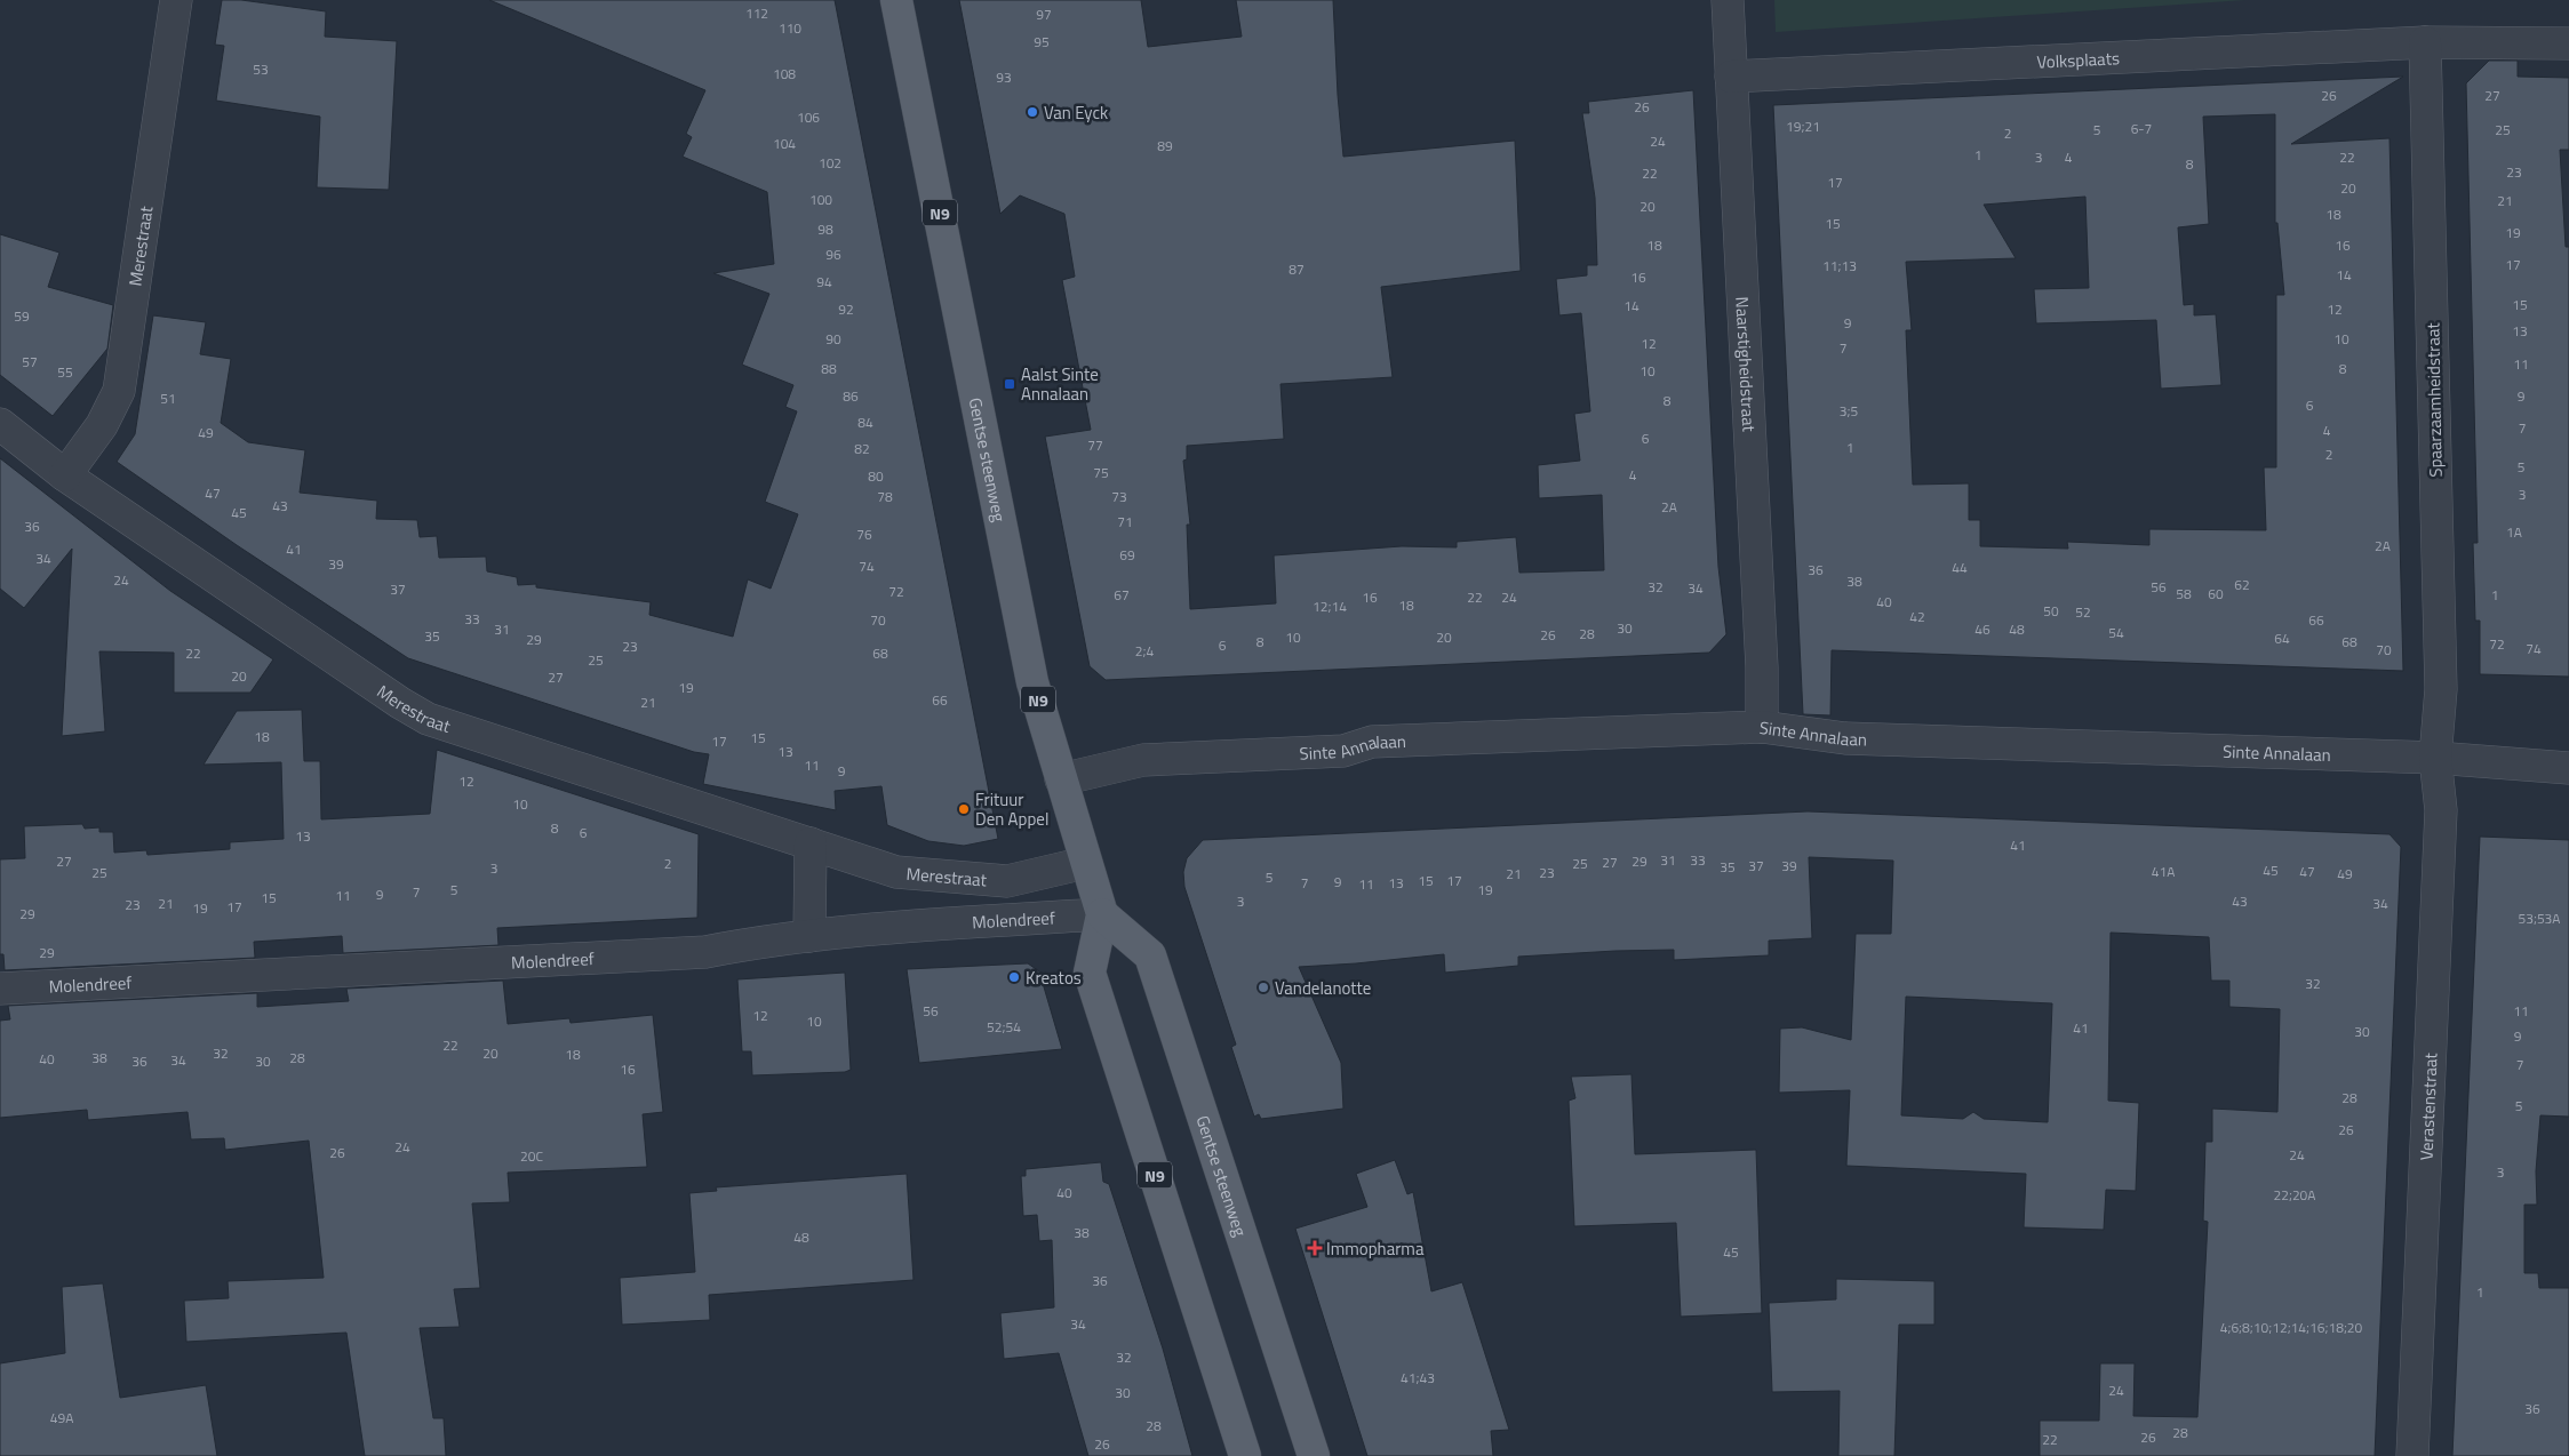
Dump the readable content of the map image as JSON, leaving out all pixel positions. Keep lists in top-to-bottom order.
{
  "streets": {
    "main road": ["N9", "Gentse steenweg"],
    "street": [
      "Volksplaats",
      "Merestraat",
      "Naarstigheidstraat",
      "Spaarzaamheidstraat",
      "Sinte Annalaan",
      "Molendreef",
      "Verastenstraat"
    ]
  },
  "crossings": [
    ["Volksplaats", "Naarstigheidstraat"],
    ["Volksplaats", "Spaarzaamheidstraat"],
    ["N9", "Gentse steenweg"],
    ["N9", "Molendreef"],
    ["Merestraat", "Gentse steenweg"],
    ["Naarstigheidstraat", "Sinte Annalaan"],
    ["Spaarzaamheidstraat", "Sinte Annalaan"],
    ["Spaarzaamheidstraat", "Verastenstraat"],
    ["Gentse steenweg", "Sinte Annalaan"],
    ["Gentse steenweg", "Molendreef"],
    ["Sinte Annalaan", "Verastenstraat"]
  ],
  "places": {
    "other": [
      "Van Eyck",
      "Frituur Den Appel",
      "Kreatos",
      "Vandelanotte"
    ],
    "transit": ["Aalst Sinte Annalaan"],
    "health": ["Immopharma"]
  },
  "house_numbers": [
    "112",
    "97",
    "110",
    "95",
    "53",
    "108",
    "93",
    "26",
    "27",
    "26",
    "106",
    "19;21",
    "6-7",
    "5",
    "25",
    "2",
    "24",
    "104",
    "89",
    "1",
    "3",
    "4",
    "22",
    "102",
    "8",
    "23",
    "22",
    "17",
    "20",
    "100",
    "21",
    "20",
    "18",
    "15",
    "98",
    "19",
    "18",
    "16",
    "96",
    "17",
    "11;13",
    "87",
    "14",
    "16",
    "94",
    "15",
    "14",
    "92",
    "12",
    "59",
    "9",
    "13",
    "90",
    "10",
    "12",
    "7",
    "57",
    "11",
    "88",
    "8",
    "10",
    "55",
    "86",
    "9",
    "51",
    "8",
    "6",
    "3;5",
    "84",
    "7",
    "4",
    "49",
    "6",
    "77",
    "1",
    "82",
    "2",
    "5",
    "75",
    "4",
    "80",
    "47",
    "3",
    "78",
    "73",
    "43",
    "2A",
    "45",
    "71",
    "36",
    "1A",
    "76",
    "2A",
    "41",
    "69",
    "34",
    "39",
    "74",
    "44",
    "36",
    "24",
    "38",
    "62",
    "32",
    "56",
    "34",
    "37",
    "72",
    "58",
    "60",
    "67",
    "1",
    "16",
    "22",
    "24",
    "40",
    "18",
    "12;14",
    "50",
    "52",
    "42",
    "33",
    "70",
    "66",
    "30",
    "31",
    "46",
    "48",
    "54",
    "28",
    "26",
    "35",
    "10",
    "20",
    "64",
    "29",
    "8",
    "68",
    "72",
    "6",
    "23",
    "74",
    "70",
    "2;4",
    "22",
    "68",
    "25",
    "20",
    "27",
    "19",
    "66",
    "21",
    "18",
    "15",
    "17",
    "13",
    "11",
    "9",
    "12",
    "10",
    "8",
    "6",
    "13",
    "41",
    "31",
    "33",
    "27",
    "29",
    "27",
    "2",
    "25",
    "37",
    "39",
    "35",
    "3",
    "45",
    "41A",
    "47",
    "25",
    "23",
    "21",
    "49",
    "5",
    "15",
    "17",
    "9",
    "7",
    "13",
    "11",
    "5",
    "19",
    "7",
    "9",
    "11",
    "15",
    "3",
    "43",
    "21",
    "34",
    "23",
    "17",
    "19",
    "29",
    "53;53A",
    "29",
    "32",
    "56",
    "11",
    "12",
    "10",
    "52;54",
    "41",
    "30",
    "9",
    "22",
    "32",
    "20",
    "18",
    "38",
    "28",
    "40",
    "34",
    "36",
    "30",
    "7",
    "16",
    "28",
    "5",
    "26",
    "24",
    "26",
    "24",
    "20C",
    "3",
    "40",
    "22;20A",
    "38",
    "48",
    "45",
    "36",
    "1",
    "34",
    "4;6;8;10;12;14;16;18;20",
    "32",
    "41;43",
    "24",
    "30",
    "36",
    "49A",
    "28",
    "28",
    "26",
    "22",
    "26"
  ]
}
